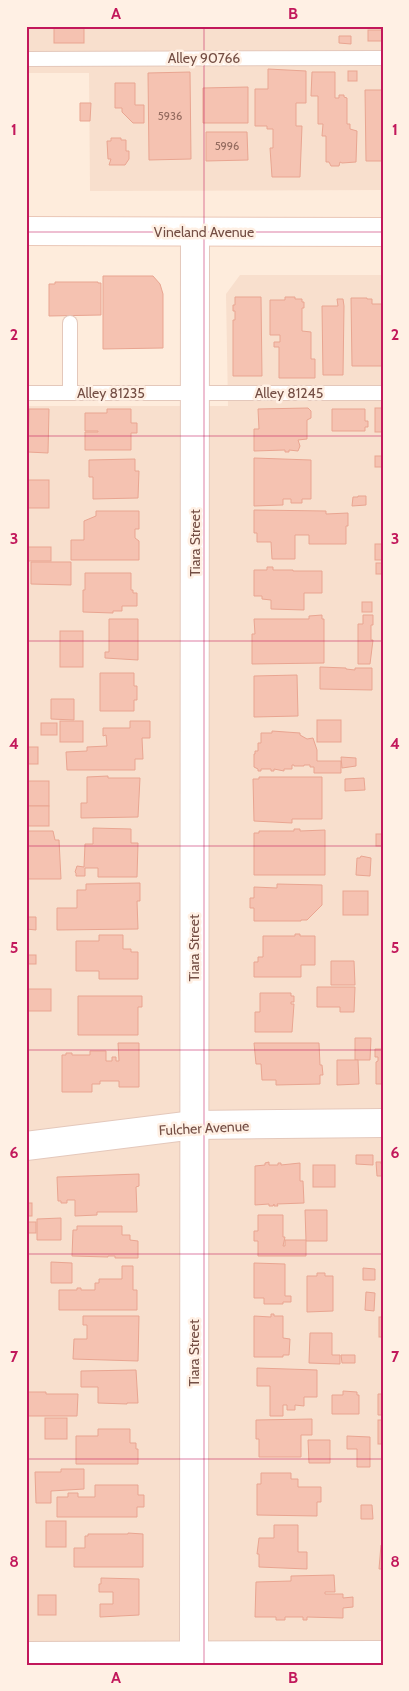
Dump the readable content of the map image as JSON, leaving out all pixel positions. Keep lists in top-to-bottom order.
{
  "streets": {
    "street": ["Vineland Avenue", "Tiara Street", "Fulcher Avenue"],
    "lane": ["Alley 90766", "Alley 81235", "Alley 81245"]
  },
  "crossings": [
    ["Vineland Avenue", "Tiara Street"],
    ["Alley 81235", "Alley 81245"],
    ["Alley 81235", "Tiara Street"],
    ["Alley 81245", "Tiara Street"],
    ["Tiara Street", "Fulcher Avenue"]
  ],
  "house_numbers": ["5936", "5996"],
  "grid": {
    "columns": ["A", "B"],
    "rows": [
      "1",
      "2",
      "3",
      "4",
      "5",
      "6",
      "7",
      "8"
    ]
  }
}
